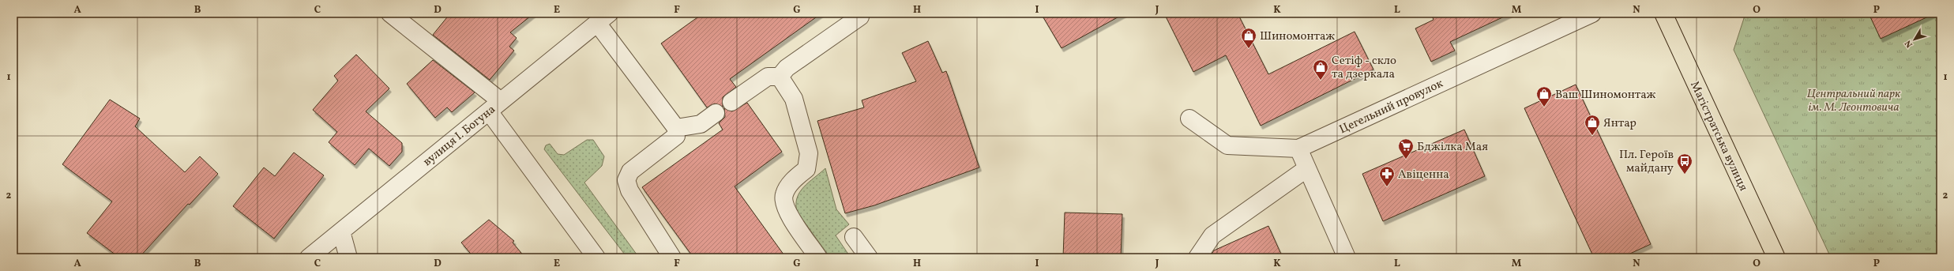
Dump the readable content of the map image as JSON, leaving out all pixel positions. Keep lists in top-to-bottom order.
{
  "streets": {
    "main road": ["Магістратська вулиця"],
    "street": ["Цегельний провулок", "вулиця І. Богуна"]
  },
  "parks": ["Центральний парк ім. М. Леонтовича"],
  "places": {
    "shop": [
      "Шиномонтаж",
      "Сетіф - скло та дзеркала",
      "Ваш Шиномонтаж",
      "Янтар"
    ],
    "supermarket": ["Бджілка Мая"],
    "bus stop": ["Пл. Героїв майдану"],
    "pharmacy": ["Авіценна"]
  },
  "north": "bottom left",
  "grid": {
    "columns": [
      "A",
      "B",
      "C",
      "D",
      "E",
      "F",
      "G",
      "H",
      "I",
      "J",
      "K",
      "L",
      "M",
      "N",
      "O",
      "P"
    ],
    "rows": ["1", "2"]
  }
}
